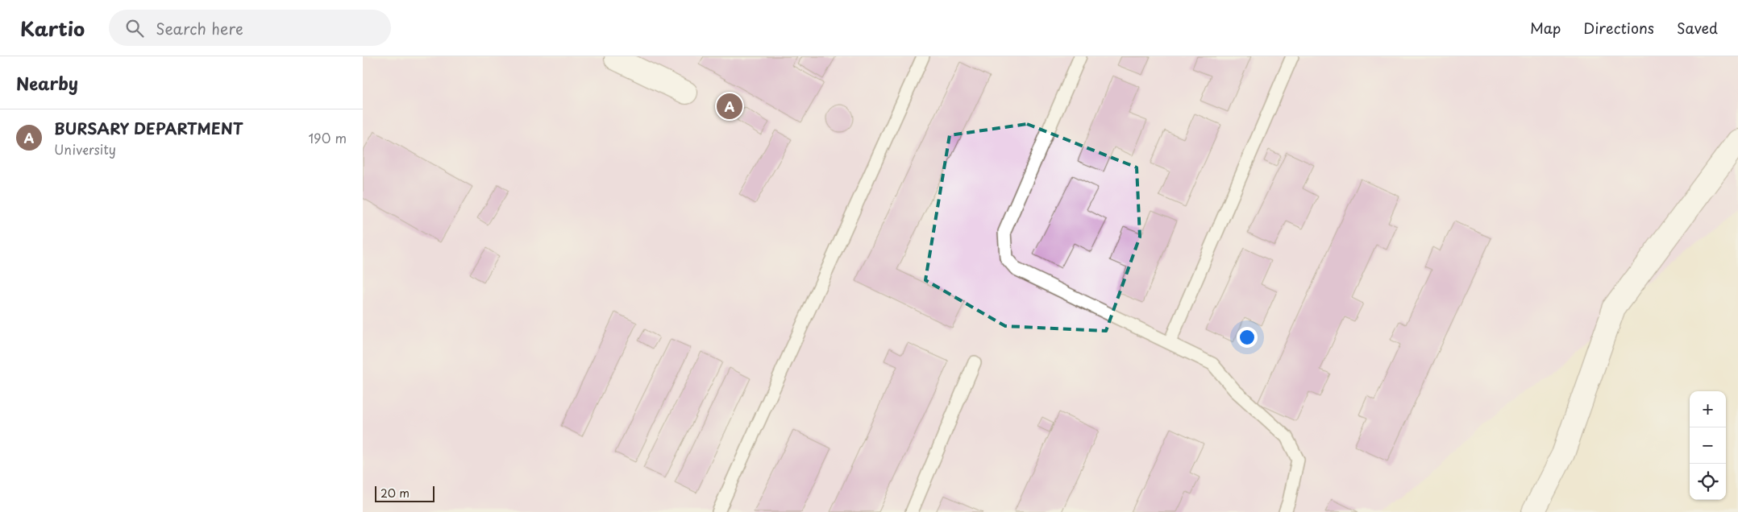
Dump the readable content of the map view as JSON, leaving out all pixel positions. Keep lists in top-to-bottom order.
{
  "scale_bar": "20 m",
  "page": {
    "header": "Kartio",
    "search": "Search here",
    "nav": ["Map", "Directions", "Saved"],
    "heading": "Nearby",
    "pins": "A",
    "list": [
      {
        "mark": "A",
        "name": "BURSARY DEPARTMENT",
        "note": "University",
        "value": "190 m"
      }
    ],
    "map_buttons": ["+", "−"],
    "scale": "20 m"
  }
}
